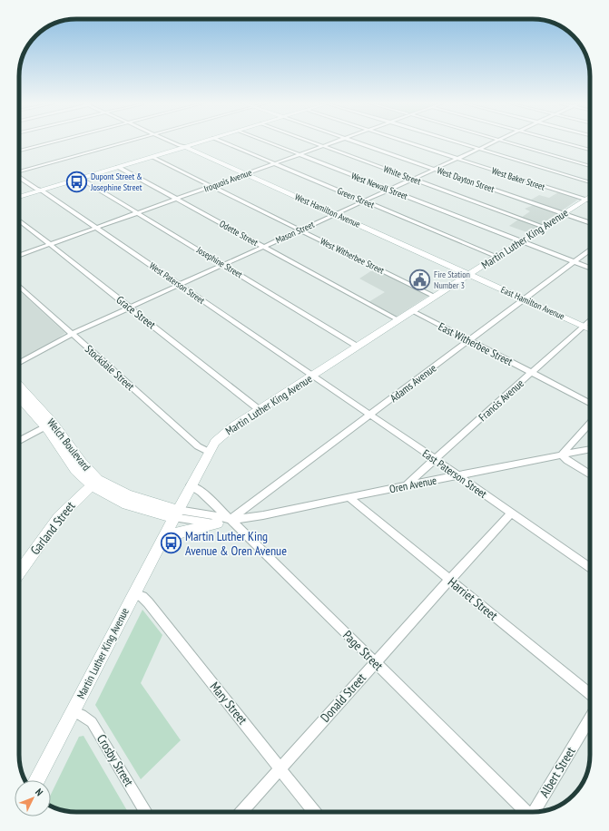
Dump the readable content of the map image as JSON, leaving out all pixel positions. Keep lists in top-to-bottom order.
{
  "streets": {
    "street": [
      "White Street",
      "West Baker Street",
      "West Dayton Street",
      "Iroquois Avenue",
      "West Newall Street",
      "Green Street",
      "West Hamilton Avenue",
      "Mason Street",
      "Odette Street",
      "Martin Luther King Avenue",
      "West Witherbee Street",
      "Josephine Street",
      "West Paterson Street",
      "East Hamilton Avenue",
      "Grace Street",
      "East Witherbee Street",
      "Stockdale Street",
      "Adams Avenue",
      "Francis Avenue",
      "Welch Boulevard",
      "East Paterson Street",
      "Oren Avenue",
      "Garland Street",
      "Harriet Street",
      "Page Street",
      "Donald Street",
      "Mary Street",
      "Crosby Street",
      "Albert Street"
    ]
  },
  "crossings": [
    ["White Street", "Iroquois Avenue"],
    ["White Street", "Mason Street"],
    ["White Street", "Martin Luther King Avenue"],
    ["West Baker Street", "Mason Street"],
    ["West Baker Street", "Martin Luther King Avenue"],
    ["West Dayton Street", "Mason Street"],
    ["West Dayton Street", "Martin Luther King Avenue"],
    ["Iroquois Avenue", "West Newall Street"],
    ["Iroquois Avenue", "Green Street"],
    ["Iroquois Avenue", "West Hamilton Avenue"],
    ["Iroquois Avenue", "Odette Street"],
    ["Iroquois Avenue", "West Witherbee Street"],
    ["Iroquois Avenue", "Josephine Street"],
    ["Iroquois Avenue", "West Paterson Street"],
    ["Iroquois Avenue", "Grace Street"],
    ["West Newall Street", "Mason Street"],
    ["West Newall Street", "Martin Luther King Avenue"],
    ["West Newall Street", "Adams Avenue"],
    ["Green Street", "Mason Street"],
    ["Green Street", "Martin Luther King Avenue"],
    ["West Hamilton Avenue", "Mason Street"],
    ["West Hamilton Avenue", "Martin Luther King Avenue"],
    ["West Hamilton Avenue", "East Hamilton Avenue"],
    ["Mason Street", "Odette Street"],
    ["Mason Street", "West Witherbee Street"],
    ["Mason Street", "Josephine Street"],
    ["Mason Street", "West Paterson Street"],
    ["Mason Street", "Grace Street"],
    ["Mason Street", "Stockdale Street"],
    ["Odette Street", "Martin Luther King Avenue"],
    ["Martin Luther King Avenue", "West Witherbee Street"],
    ["Martin Luther King Avenue", "Josephine Street"],
    ["Martin Luther King Avenue", "West Paterson Street"],
    ["Martin Luther King Avenue", "East Hamilton Avenue"],
    ["Martin Luther King Avenue", "Grace Street"],
    ["Martin Luther King Avenue", "East Witherbee Street"],
    ["Martin Luther King Avenue", "Stockdale Street"],
    ["Martin Luther King Avenue", "Welch Boulevard"],
    ["Martin Luther King Avenue", "East Paterson Street"],
    ["Martin Luther King Avenue", "Oren Avenue"],
    ["Martin Luther King Avenue", "Page Street"],
    ["Martin Luther King Avenue", "Mary Street"],
    ["Martin Luther King Avenue", "Crosby Street"],
    ["West Paterson Street", "East Paterson Street"],
    ["East Hamilton Avenue", "Adams Avenue"],
    ["East Hamilton Avenue", "Francis Avenue"],
    ["East Witherbee Street", "Adams Avenue"],
    ["East Witherbee Street", "Francis Avenue"],
    ["Adams Avenue", "East Paterson Street"],
    ["Adams Avenue", "Oren Avenue"],
    ["Adams Avenue", "Page Street"],
    ["Francis Avenue", "East Paterson Street"],
    ["Francis Avenue", "Oren Avenue"],
    ["Welch Boulevard", "Oren Avenue"],
    ["Welch Boulevard", "Garland Street"],
    ["East Paterson Street", "Oren Avenue"],
    ["East Paterson Street", "Donald Street"],
    ["Oren Avenue", "Harriet Street"],
    ["Oren Avenue", "Page Street"],
    ["Harriet Street", "Donald Street"],
    ["Page Street", "Donald Street"],
    ["Donald Street", "Mary Street"]
  ],
  "places": {
    "bus stop": ["Dupont Street & Josephine Street", "Martin Luther King Avenue & Oren Avenue"],
    "public building": ["Fire Station Number 3"]
  },
  "north": "top right"
}
